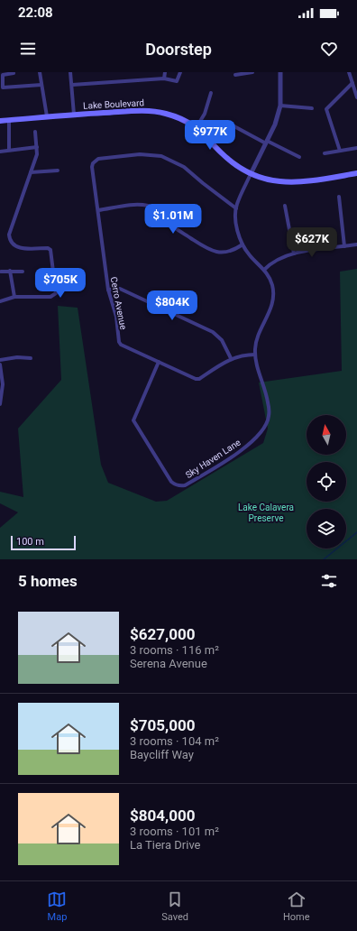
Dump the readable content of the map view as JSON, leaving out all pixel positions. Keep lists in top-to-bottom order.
{
  "streets": {
    "main road": ["Lake Boulevard"],
    "street": ["Cerro Avenue", "Sky Haven Lane"]
  },
  "crossings": [
    ["Lake Boulevard", "Sky Haven Lane"],
    ["Cerro Avenue", "Sky Haven Lane"]
  ],
  "parks": ["Lake Calavera Preserve"],
  "scale_bar": "100 m",
  "north": "top",
  "page": {
    "status": "22:08",
    "header": "Doorstep",
    "price": [
      "$977K",
      "$1.01M",
      "$627K",
      "$705K",
      "$804K"
    ],
    "scale": "100 m",
    "heading": "5 homes",
    "list": [
      {
        "name": "$627,000",
        "note": "3 rooms · 116 m² · Serena Avenue"
      },
      {
        "name": "$705,000",
        "note": "3 rooms · 104 m² · Baycliff Way"
      },
      {
        "name": "$804,000",
        "note": "3 rooms · 101 m² · La Tiera Drive"
      }
    ],
    "tabs": ["Map", "Saved", "Home"]
  }
}
